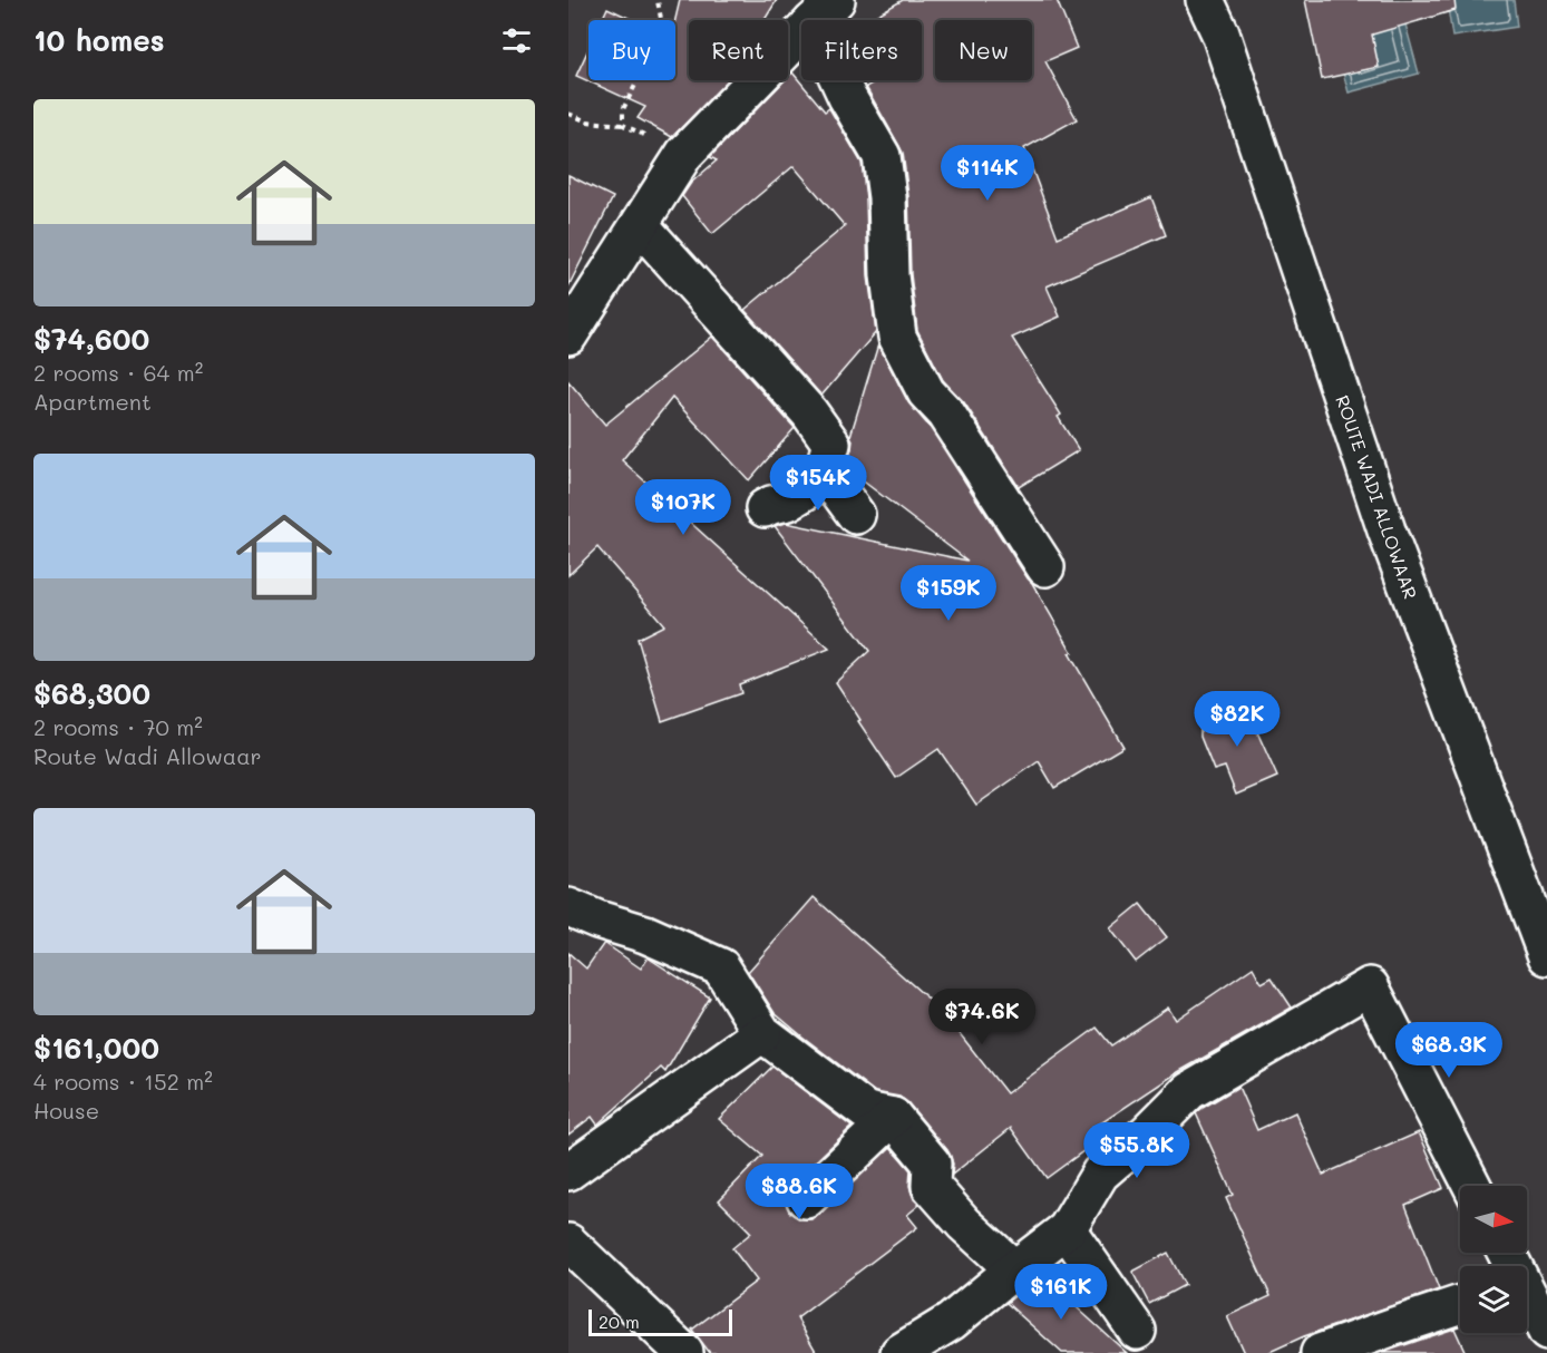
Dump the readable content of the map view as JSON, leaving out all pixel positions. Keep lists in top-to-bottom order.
{
  "streets": {
    "street": ["ROUTE WADI ALLOWAAR"]
  },
  "scale_bar": "20 m",
  "north": "right",
  "page": {
    "heading": "10 homes",
    "chip": [
      "Buy",
      "Rent",
      "Filters",
      "New"
    ],
    "list": [
      {
        "name": "$74,600",
        "note": "2 rooms · 64 m² · Apartment"
      },
      {
        "name": "$68,300",
        "note": "2 rooms · 70 m² · Route Wadi Allowaar"
      },
      {
        "name": "$161,000",
        "note": "4 rooms · 152 m² · House"
      }
    ],
    "price": [
      "$114K",
      "$154K",
      "$107K",
      "$159K",
      "$82K",
      "$74.6K",
      "$68.3K",
      "$55.8K",
      "$88.6K",
      "$161K"
    ],
    "scale": "20 m"
  }
}
